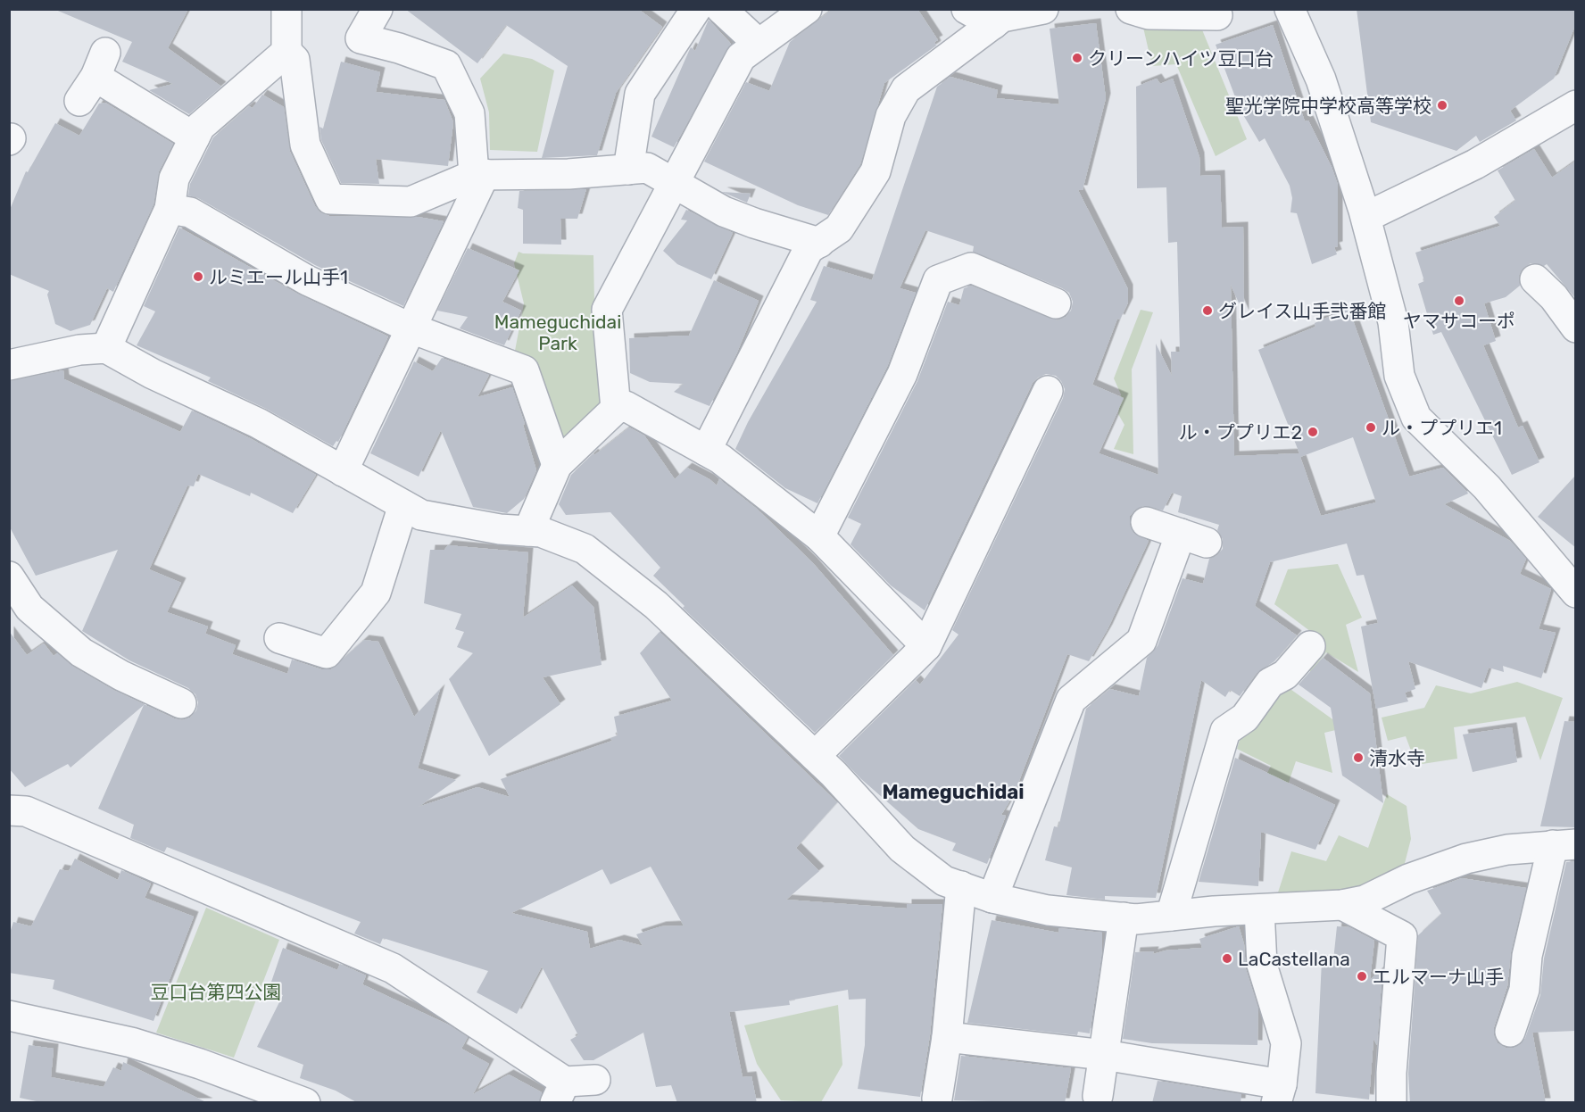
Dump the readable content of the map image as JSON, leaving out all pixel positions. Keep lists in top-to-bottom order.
{
  "districts": ["Mameguchidai"],
  "parks": ["Mameguchidai Park", "豆口台第四公園"],
  "places": [
    "クリーンハイツ豆口台",
    "聖光学院中学校高等学校",
    "ルミエール山手1",
    "ヤマサコーポ",
    "グレイス山手弐番館",
    "ル・ププリエ1",
    "ル・ププリエ2",
    "清水寺",
    "LaCastellana",
    "エルマーナ山手"
  ]
}
